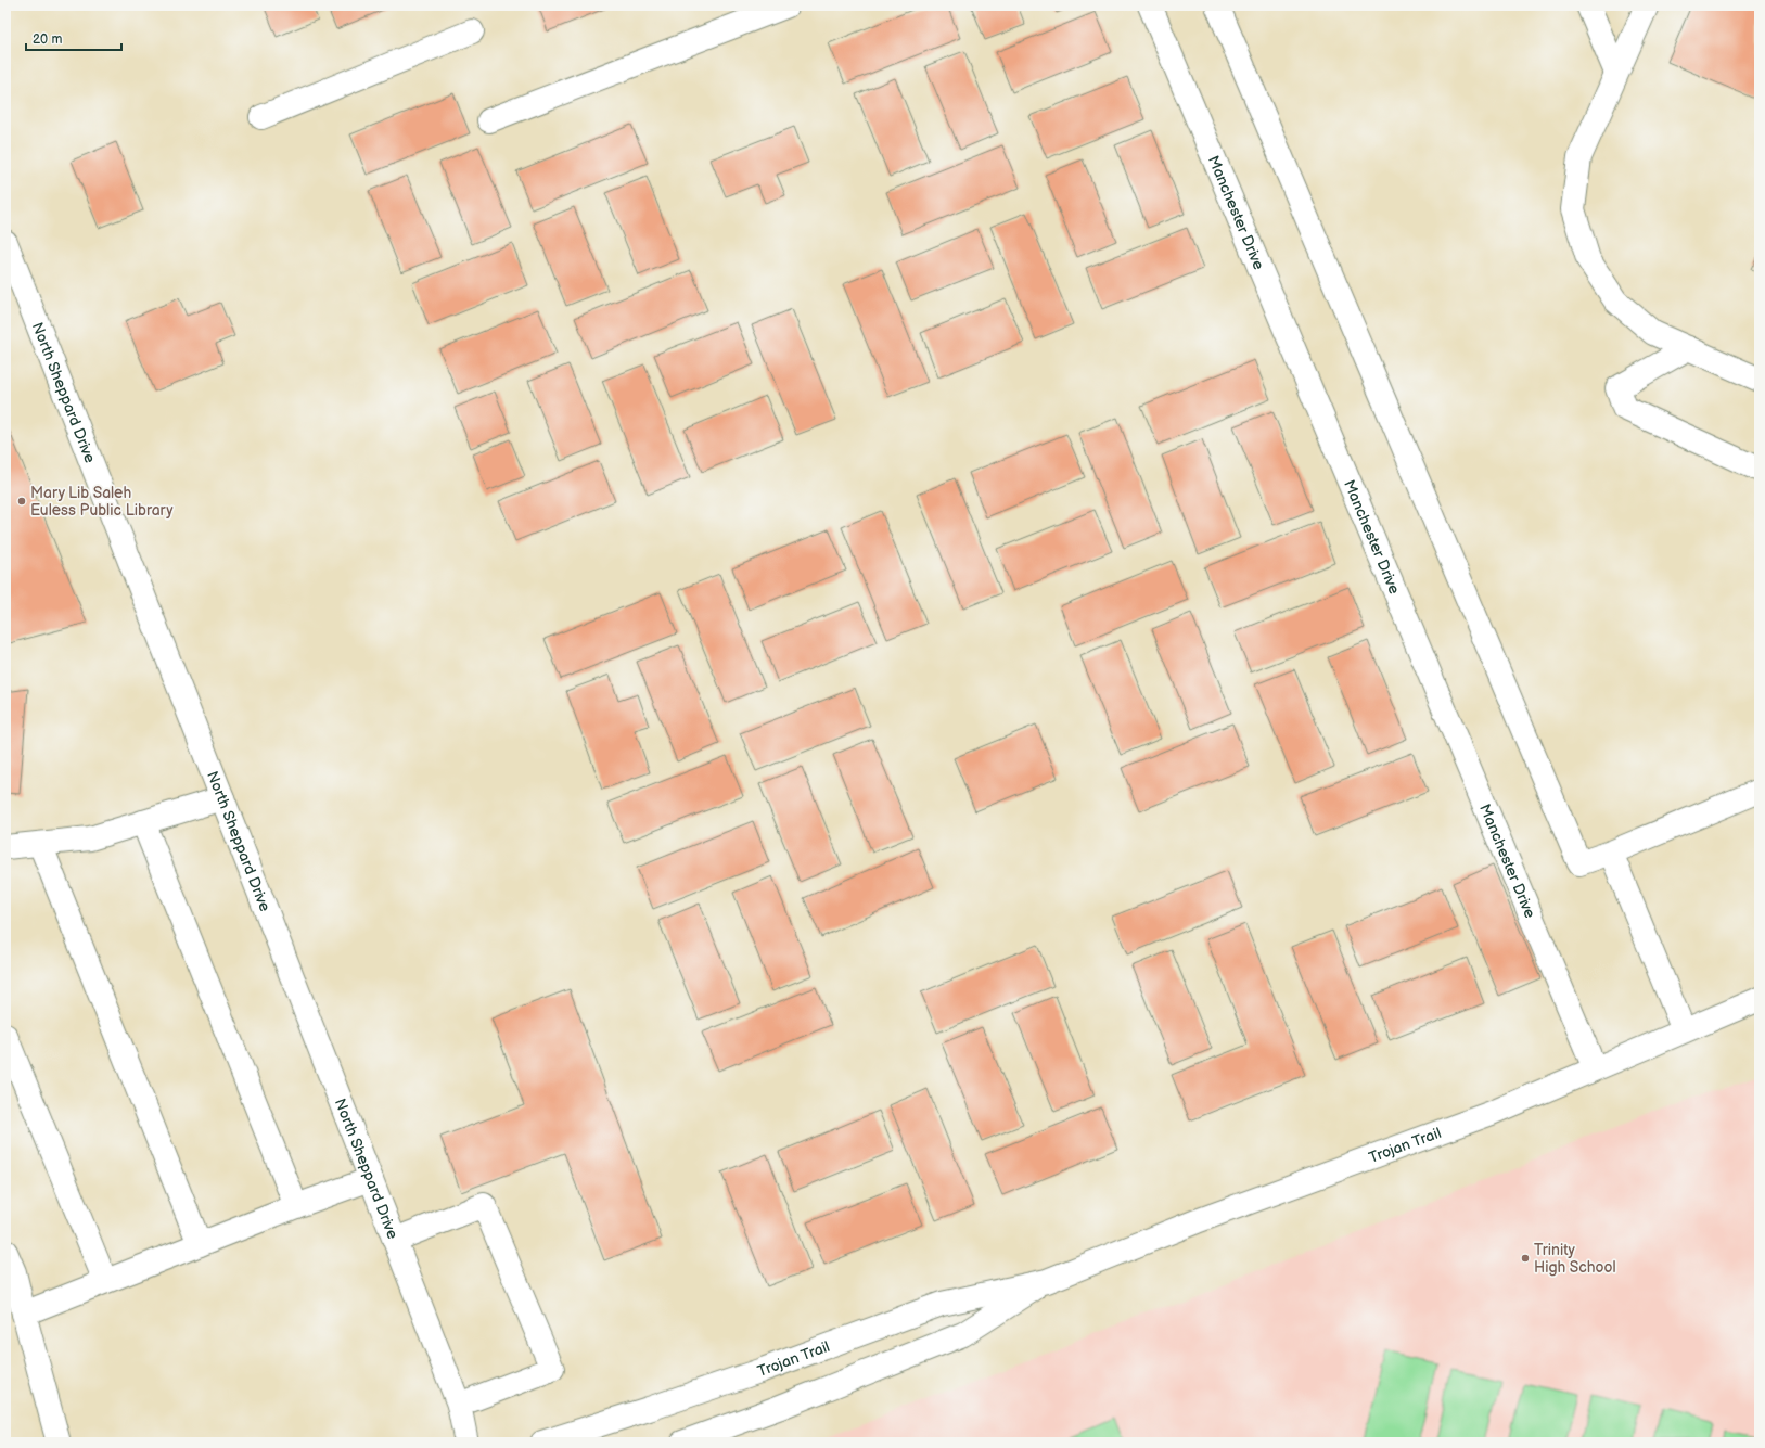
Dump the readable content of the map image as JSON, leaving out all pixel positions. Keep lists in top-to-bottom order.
{
  "streets": {
    "street": ["Manchester Drive", "North Sheppard Drive", "Trojan Trail"]
  },
  "crossings": [
    ["Manchester Drive", "Trojan Trail"]
  ],
  "places": ["Mary Lib Saleh Euless Public Library", "Trinity High School"],
  "scale_bar": "20 m"
}
